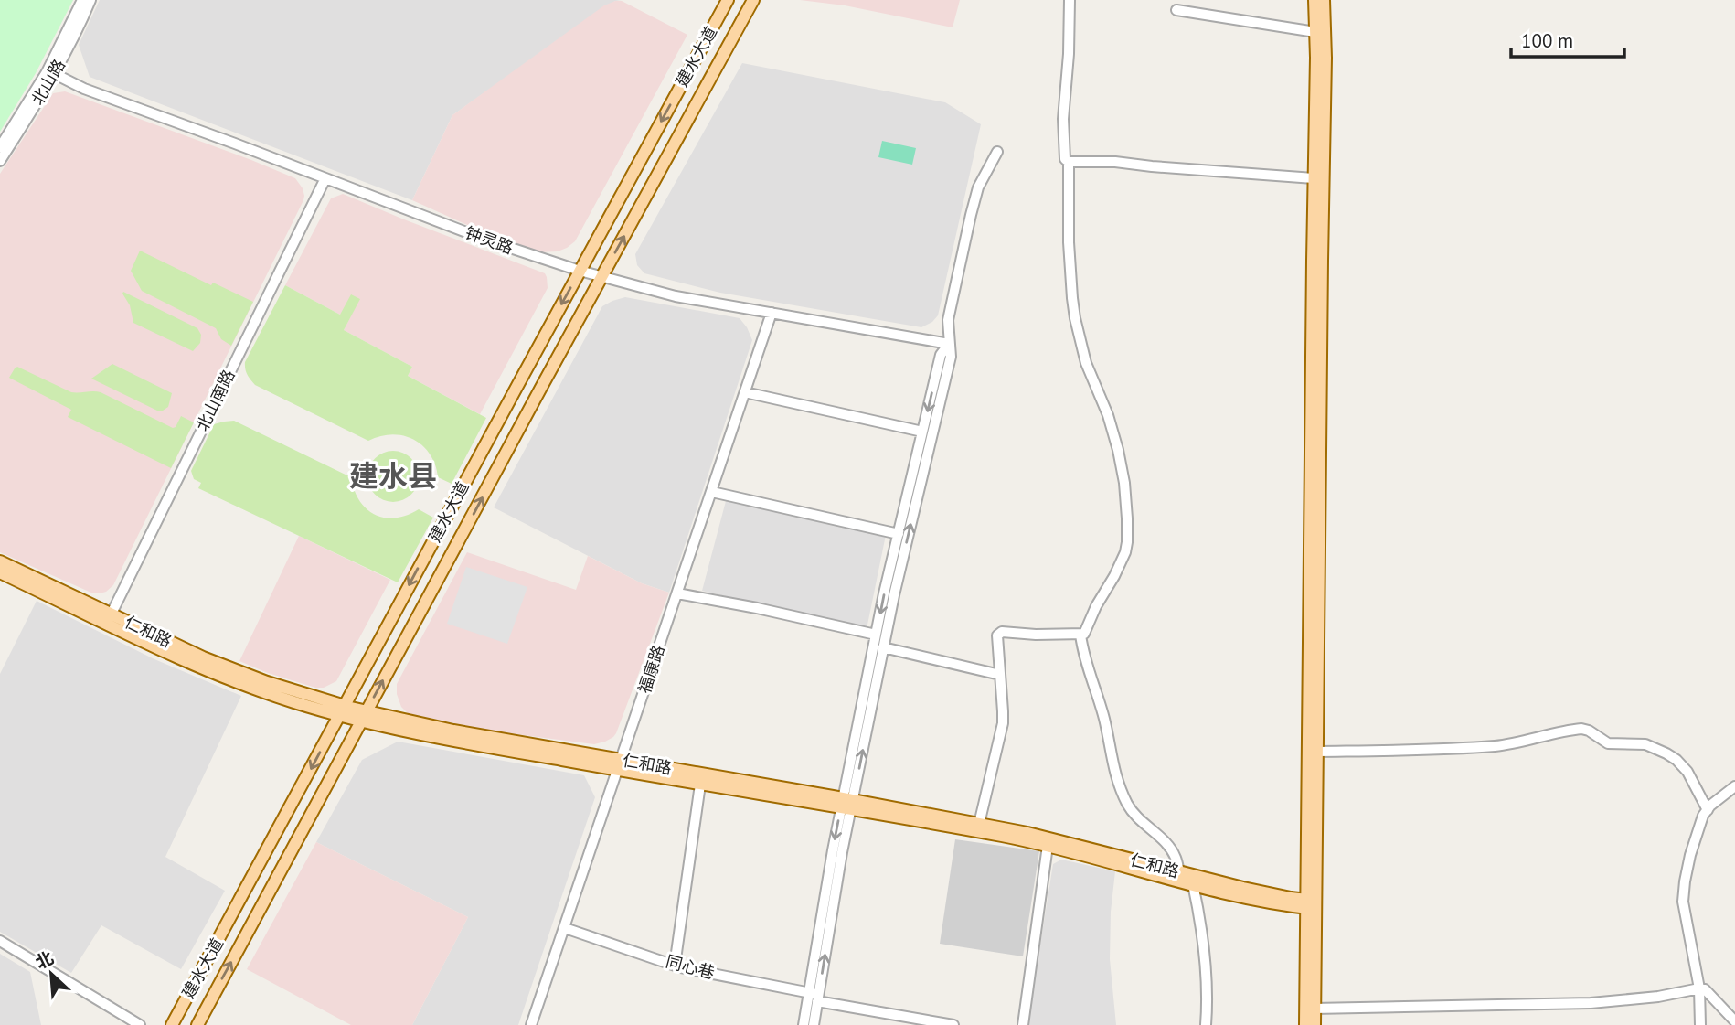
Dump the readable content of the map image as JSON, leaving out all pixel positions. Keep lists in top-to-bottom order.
{
  "streets": {
    "main road": ["建水大道", "仁和路"],
    "street": [
      "北山路",
      "钟灵路",
      "北山南路",
      "福康路",
      "同心巷"
    ]
  },
  "crossings": [
    ["建水大道", "钟灵路"],
    ["建水大道", "仁和路"],
    ["北山路", "钟灵路"],
    ["钟灵路", "北山南路"],
    ["钟灵路", "福康路"],
    ["北山南路", "仁和路"],
    ["仁和路", "福康路"],
    ["福康路", "同心巷"]
  ],
  "districts": ["建水县"],
  "scale_bar": "100 m",
  "north": "top left"
}
